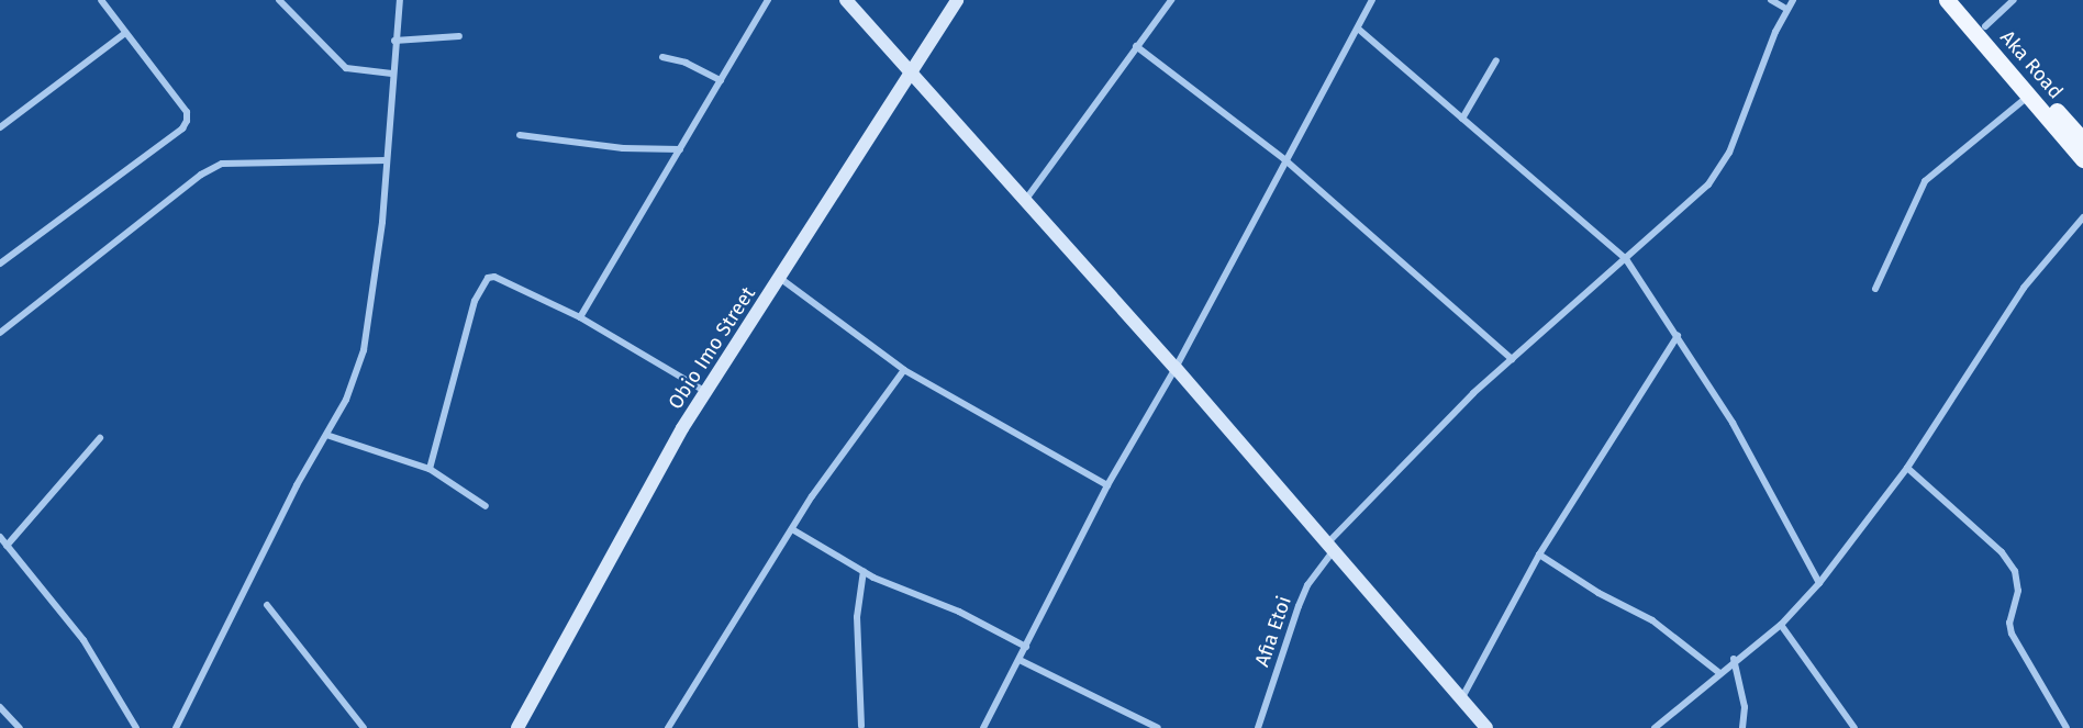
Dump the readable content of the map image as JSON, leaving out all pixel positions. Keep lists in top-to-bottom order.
{
  "streets": {
    "main road": ["Aka Road"],
    "street": ["Obio Imo Street", "Afia Etoi"]
  }
}
